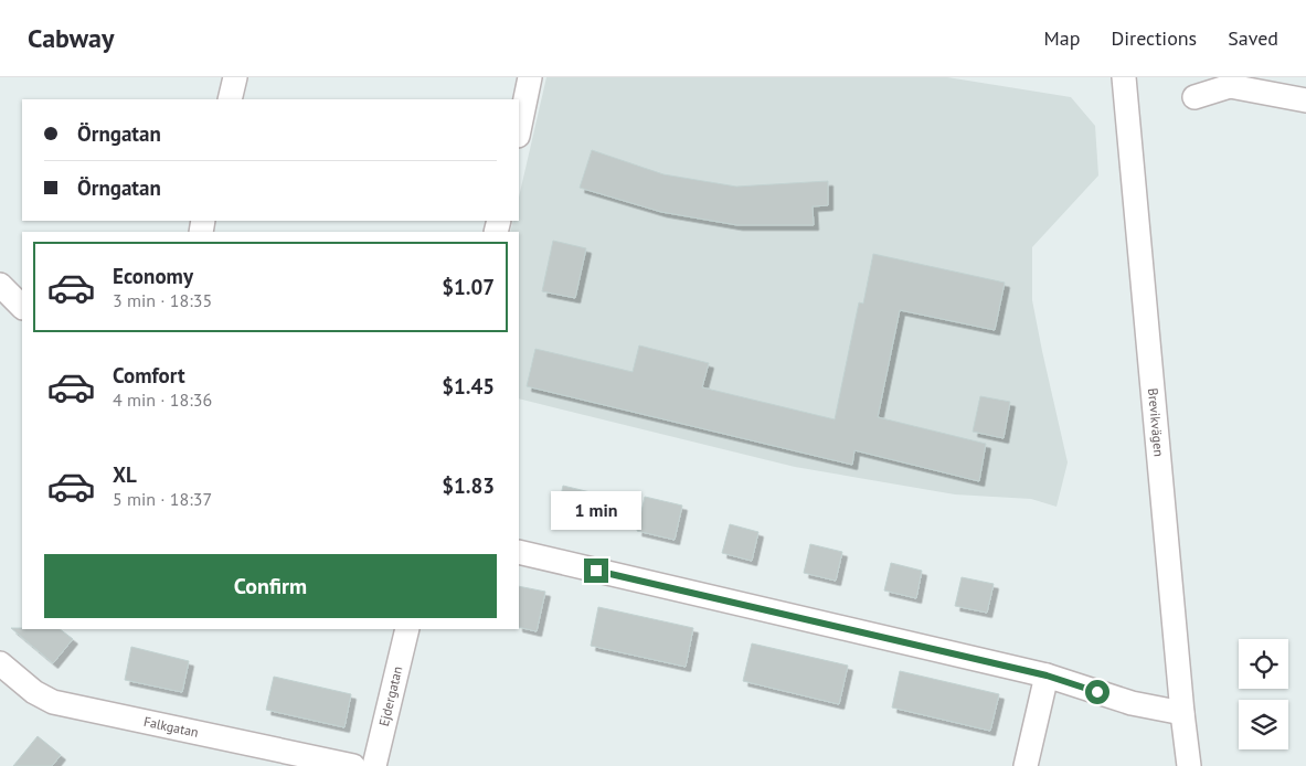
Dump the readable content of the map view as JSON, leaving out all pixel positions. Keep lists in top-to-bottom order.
{
  "streets": {
    "street": ["Brevikvägen", "Ejdergatan", "Falkgatan"]
  },
  "page": {
    "header": "Cabway",
    "nav": ["Map", "Directions", "Saved"],
    "banner": ["Örngatan", "Örngatan"],
    "list": [
      {
        "name": "Economy",
        "note": "3 min · 18:35",
        "value": "$1.07"
      },
      {
        "name": "Comfort",
        "note": "4 min · 18:36",
        "value": "$1.45"
      },
      {
        "name": "XL",
        "note": "5 min · 18:37",
        "value": "$1.83"
      }
    ],
    "bubble": "1 min",
    "buttons": "Confirm"
  }
}
